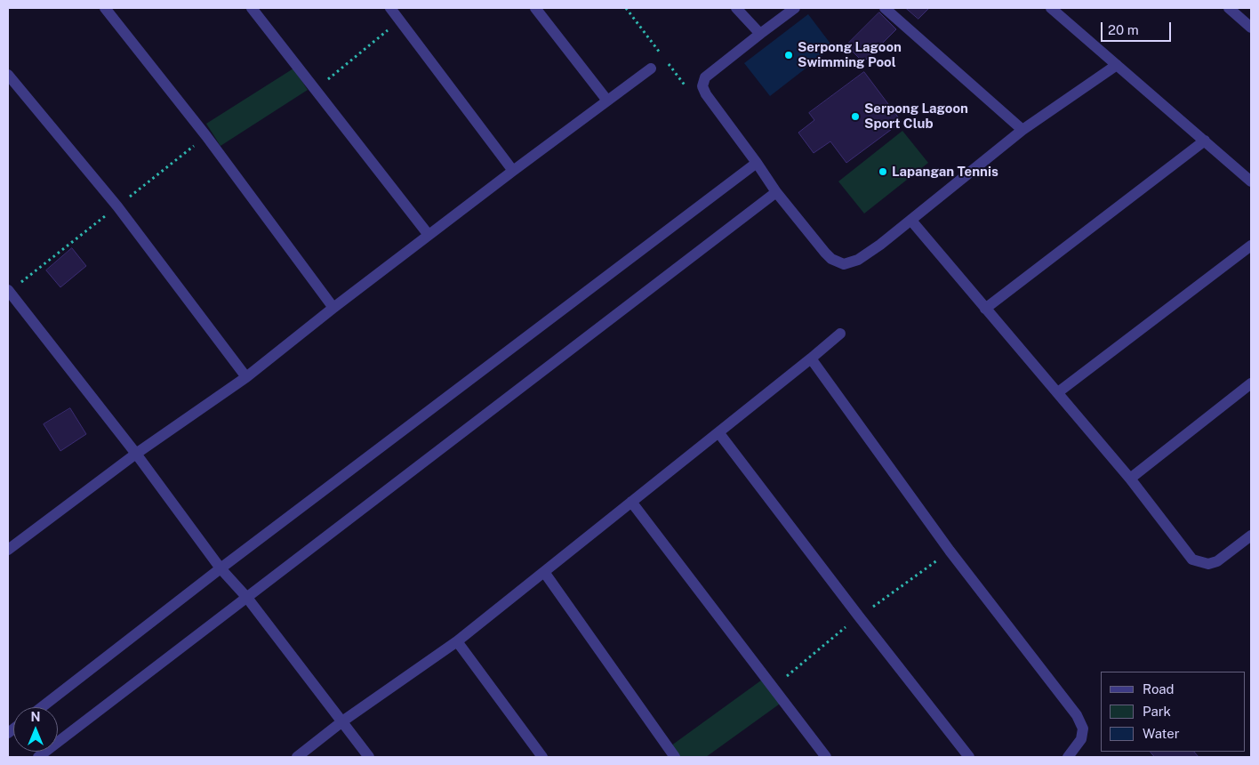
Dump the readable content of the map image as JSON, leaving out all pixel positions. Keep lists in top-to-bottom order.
{
  "places": ["Serpong Lagoon Swimming Pool", "Serpong Lagoon Sport Club", "Lapangan Tennis"],
  "legend": ["Road", "Park", "Water"],
  "scale_bar": "20 m",
  "north": "top"
}
